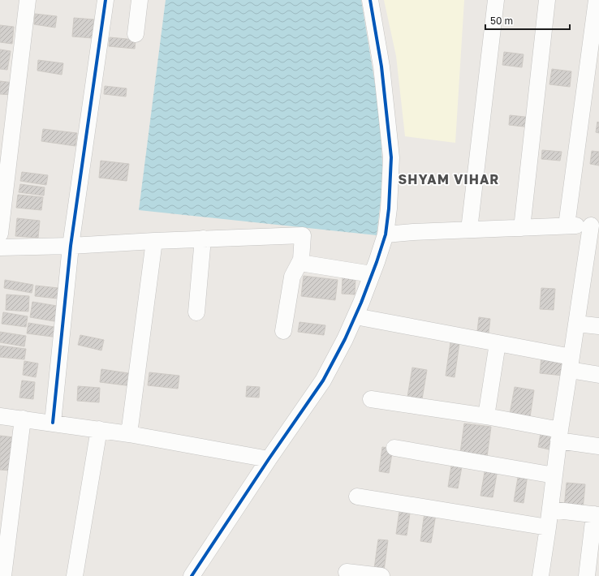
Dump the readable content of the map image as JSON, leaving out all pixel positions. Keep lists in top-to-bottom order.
{
  "districts": ["SHYAM VIHAR"],
  "scale_bar": "50 m"
}
